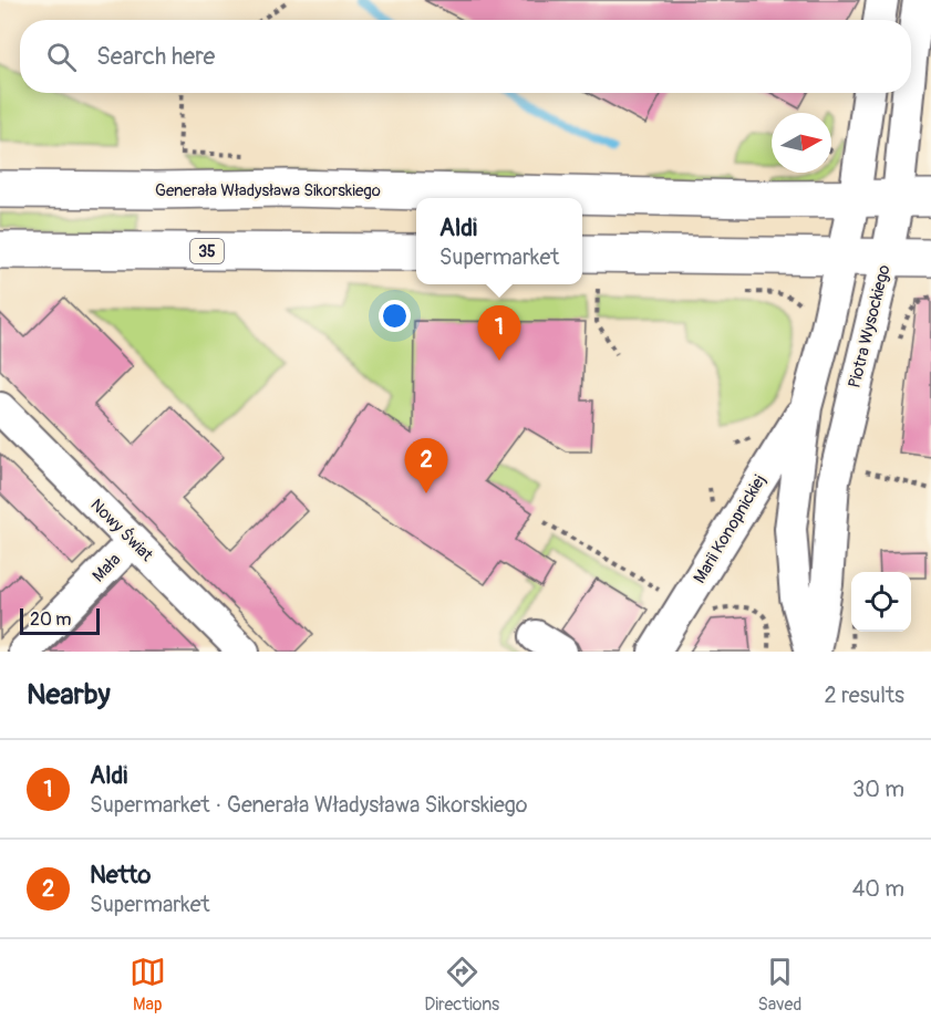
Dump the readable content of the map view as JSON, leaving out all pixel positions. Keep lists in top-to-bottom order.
{
  "streets": {
    "main road": ["Generała Władysława Sikorskiego", "35"],
    "street": [
      "Piotra Wysockiego",
      "Marii Konopnickiej",
      "Nowy Świat",
      "Mała"
    ]
  },
  "crossings": [
    ["Generała Władysława Sikorskiego", "Piotra Wysockiego"],
    ["Piotra Wysockiego", "Marii Konopnickiej"],
    ["Nowy Świat", "Mała"]
  ],
  "scale_bar": "20 m",
  "north": "right",
  "page": {
    "search": "Search here",
    "popup": ["Aldi", "Supermarket"],
    "pins": ["1", "2"],
    "scale": "20 m",
    "heading": ["Nearby", "2 results"],
    "list": [
      {
        "mark": "1",
        "name": "Aldi",
        "note": "Supermarket · Generała Władysława Sikorskiego",
        "value": "30 m"
      },
      {
        "mark": "2",
        "name": "Netto",
        "note": "Supermarket",
        "value": "40 m"
      }
    ],
    "nav": ["Map", "Directions", "Saved"]
  }
}
